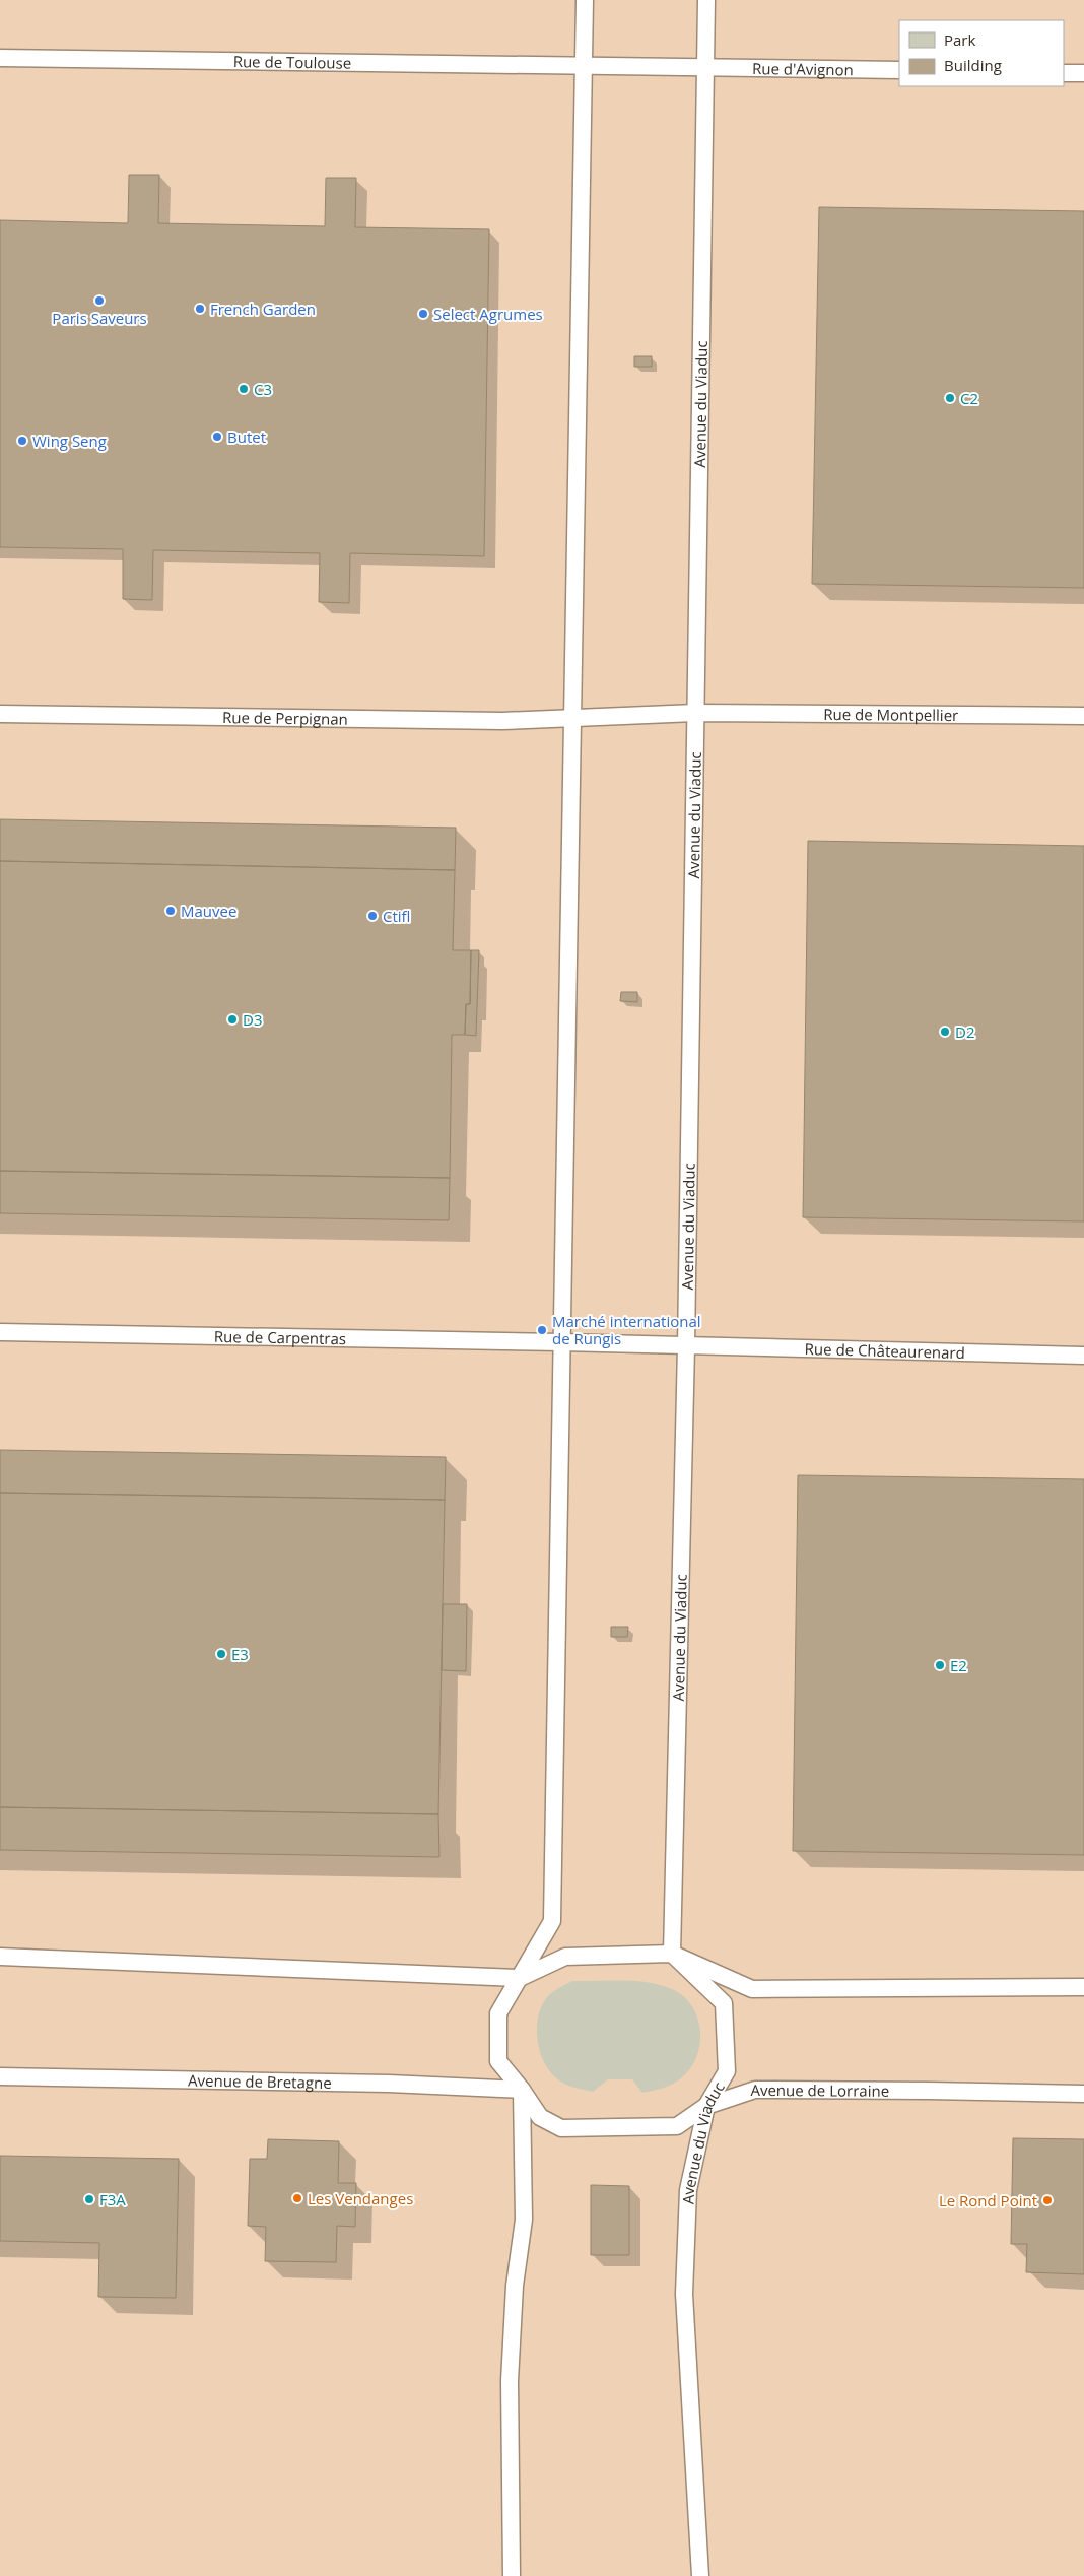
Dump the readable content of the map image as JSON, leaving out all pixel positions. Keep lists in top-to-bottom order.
{
  "streets": {
    "lane": [
      "Rue de Toulouse",
      "Rue d'Avignon",
      "Avenue du Viaduc",
      "Rue de Montpellier",
      "Rue de Perpignan",
      "Rue de Carpentras",
      "Rue de Châteaurenard",
      "Avenue de Bretagne",
      "Avenue de Lorraine"
    ]
  },
  "crossings": [
    ["Rue de Toulouse", "Rue d'Avignon"],
    ["Rue de Toulouse", "Avenue du Viaduc"],
    ["Rue d'Avignon", "Avenue du Viaduc"],
    ["Avenue du Viaduc", "Rue de Montpellier"],
    ["Avenue du Viaduc", "Rue de Carpentras"],
    ["Avenue du Viaduc", "Rue de Châteaurenard"],
    ["Avenue du Viaduc", "Avenue de Lorraine"],
    ["Rue de Montpellier", "Rue de Perpignan"],
    ["Rue de Carpentras", "Rue de Châteaurenard"],
    ["Avenue de Bretagne", "Avenue de Lorraine"]
  ],
  "places": [
    "Paris Saveurs",
    "French Garden",
    "Select Agrumes",
    "C3",
    "C2",
    "Butet",
    "Wing Seng",
    "Mauvee",
    "Ctifl",
    "D3",
    "D2",
    "Marché international de Rungis",
    "E3",
    "E2",
    "Les Vendanges",
    "F3A",
    "Le Rond Point"
  ],
  "legend": ["Park", "Building"]
}
